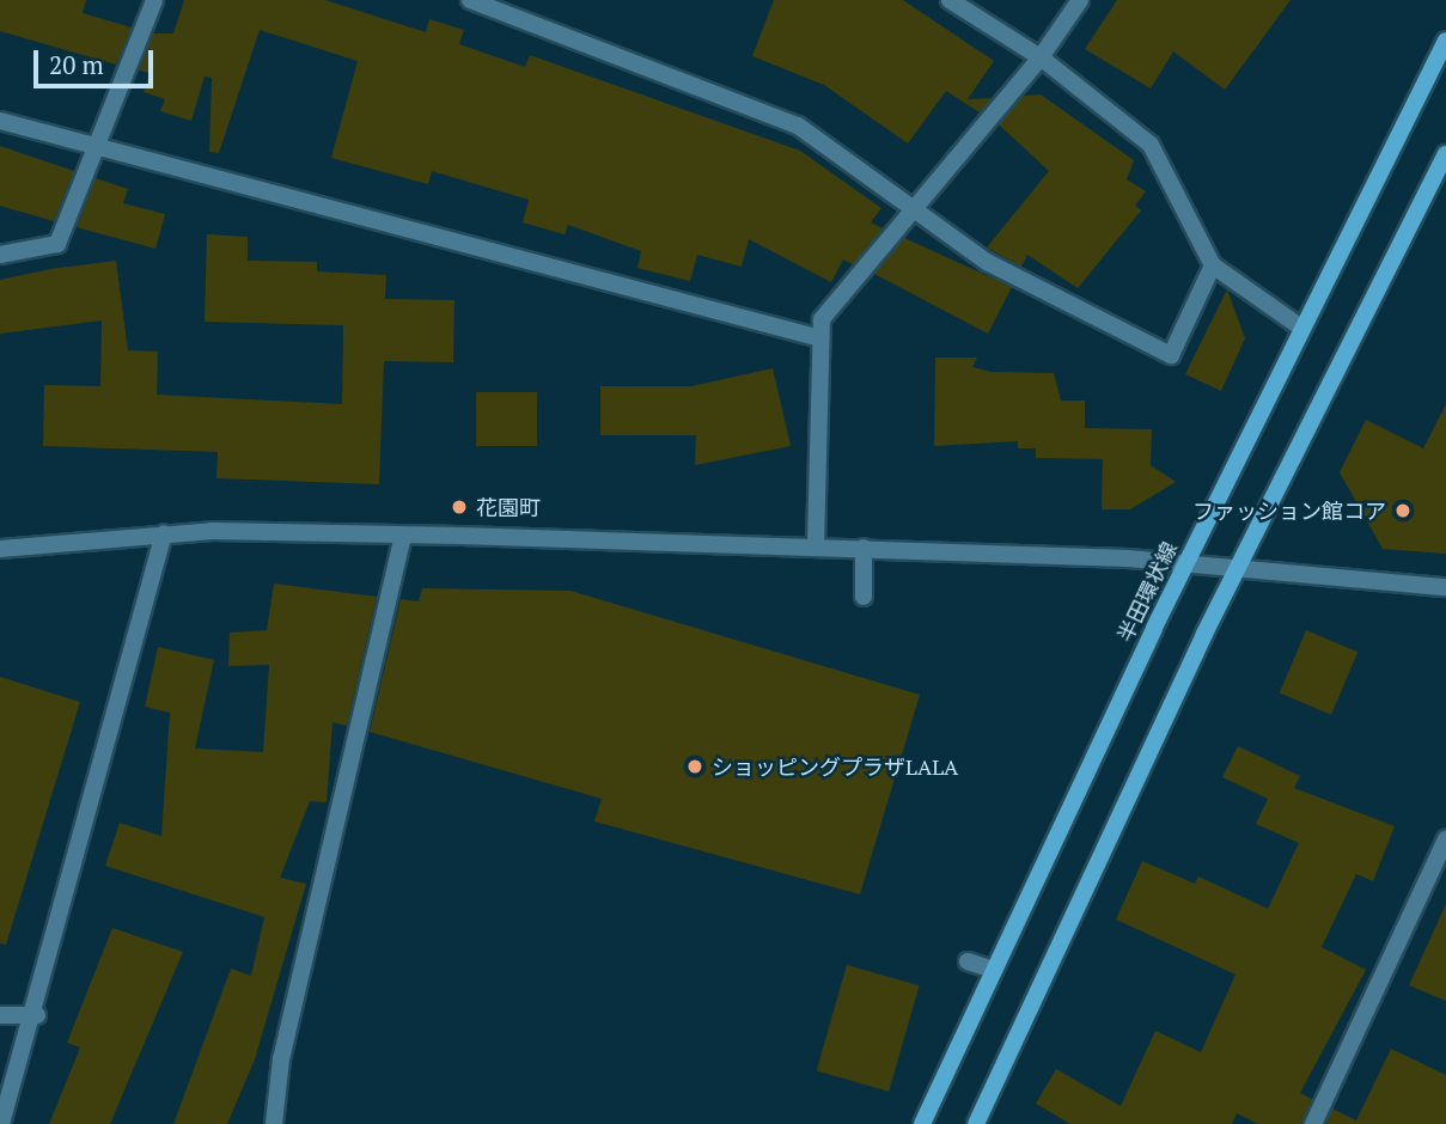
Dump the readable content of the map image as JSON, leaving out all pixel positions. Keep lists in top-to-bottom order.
{
  "streets": {
    "main road": ["半田環状線"]
  },
  "places": ["花園町", "ファッション館コア", "ショッピングプラザLALA"],
  "scale_bar": "20 m"
}
